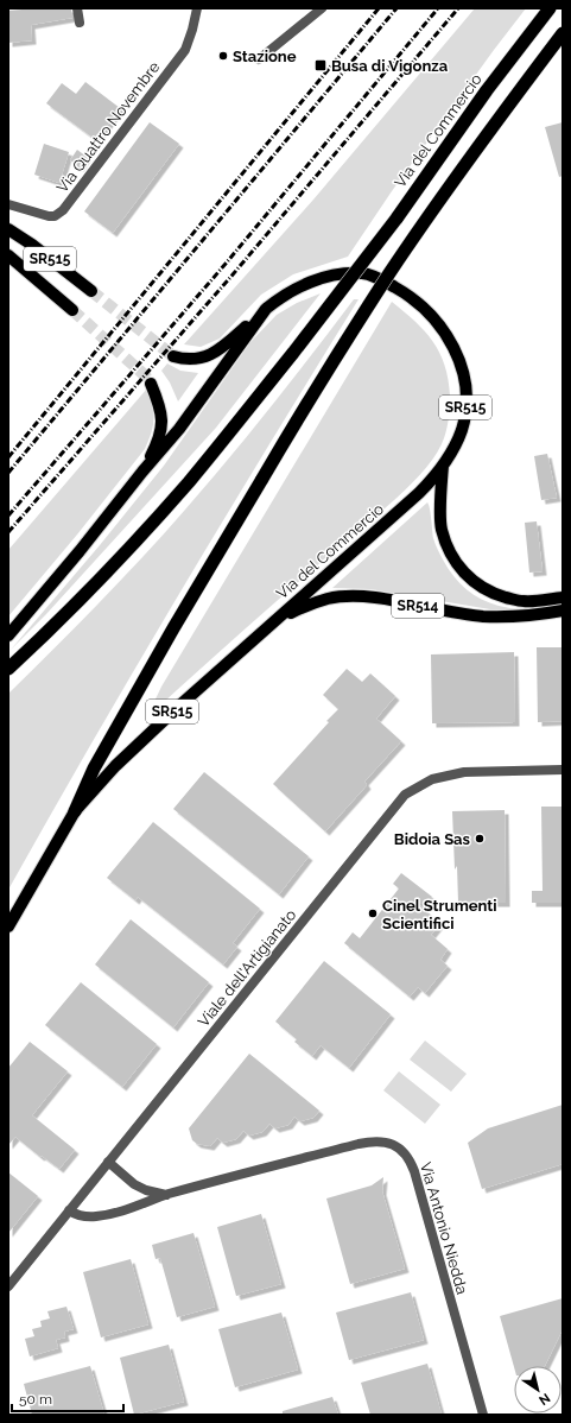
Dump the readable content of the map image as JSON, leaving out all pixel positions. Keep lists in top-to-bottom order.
{
  "streets": {
    "highway": ["Via del Commercio"],
    "main road": ["SR515", "SR514"],
    "street": ["Via Quattro Novembre", "Viale dell'Artigianato", "Via Antonio Niedda"]
  },
  "crossings": [
    ["Via del Commercio", "SR515"],
    ["Via del Commercio", "SR514"],
    ["Viale dell'Artigianato", "Via Antonio Niedda"]
  ],
  "places": {
    "other": ["Stazione", "Bidoia Sas", "Cinel Strumenti Scientifici"],
    "transit": ["Busa di Vigonza"]
  },
  "scale_bar": "50 m",
  "north": "bottom right"
}
